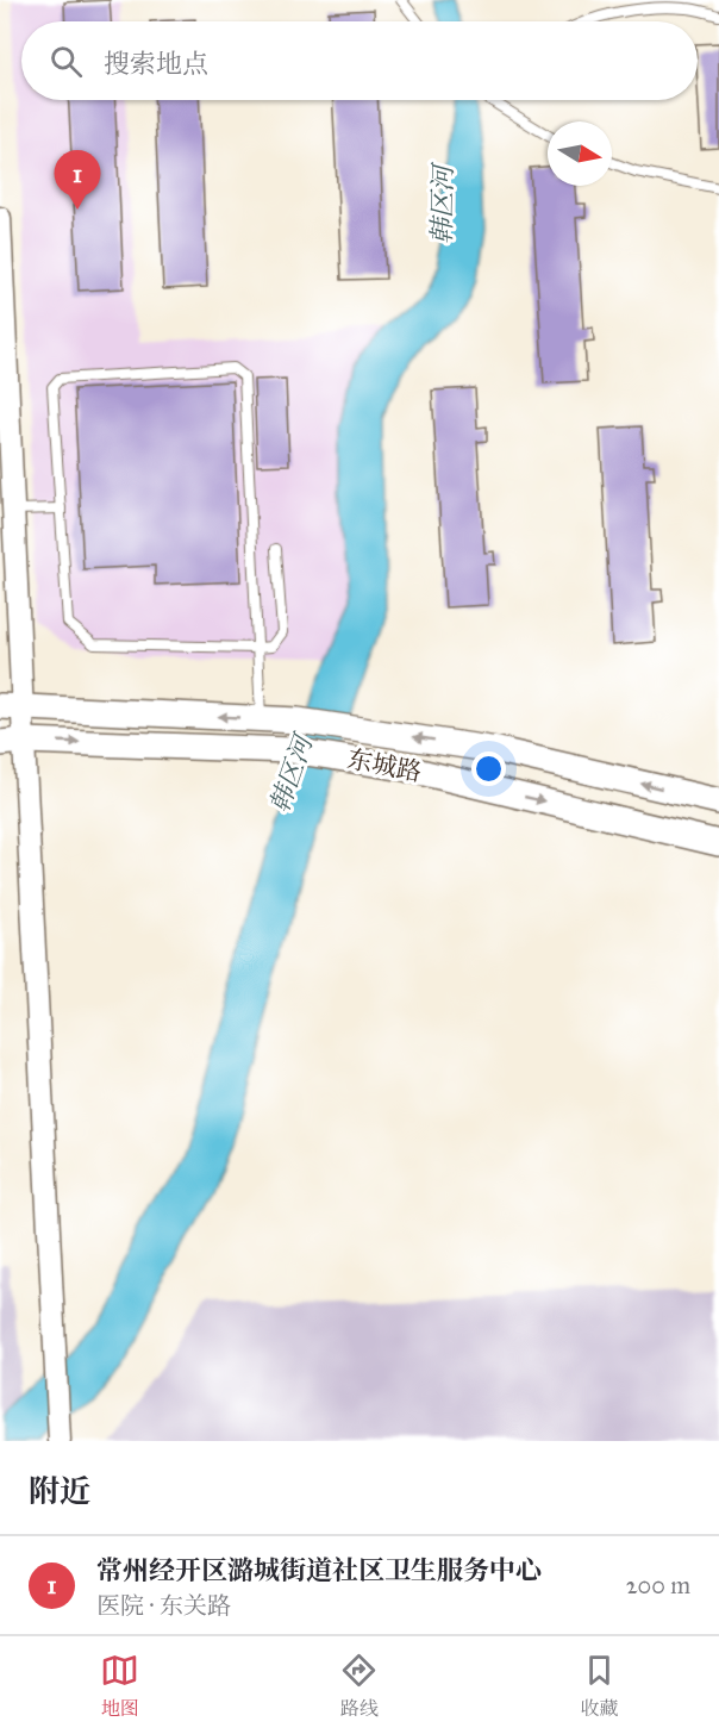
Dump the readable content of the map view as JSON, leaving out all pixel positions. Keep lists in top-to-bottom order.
{
  "streets": {
    "main road": ["东城路"]
  },
  "water": ["韩区河"],
  "north": "right",
  "page": {
    "search": "搜索地点",
    "pins": "1",
    "heading": "附近",
    "list": [
      {
        "mark": "1",
        "name": "常州经开区潞城街道社区卫生服务中心",
        "note": "医院 · 东关路",
        "value": "200 m"
      }
    ],
    "nav": ["地图", "路线", "收藏"]
  }
}
